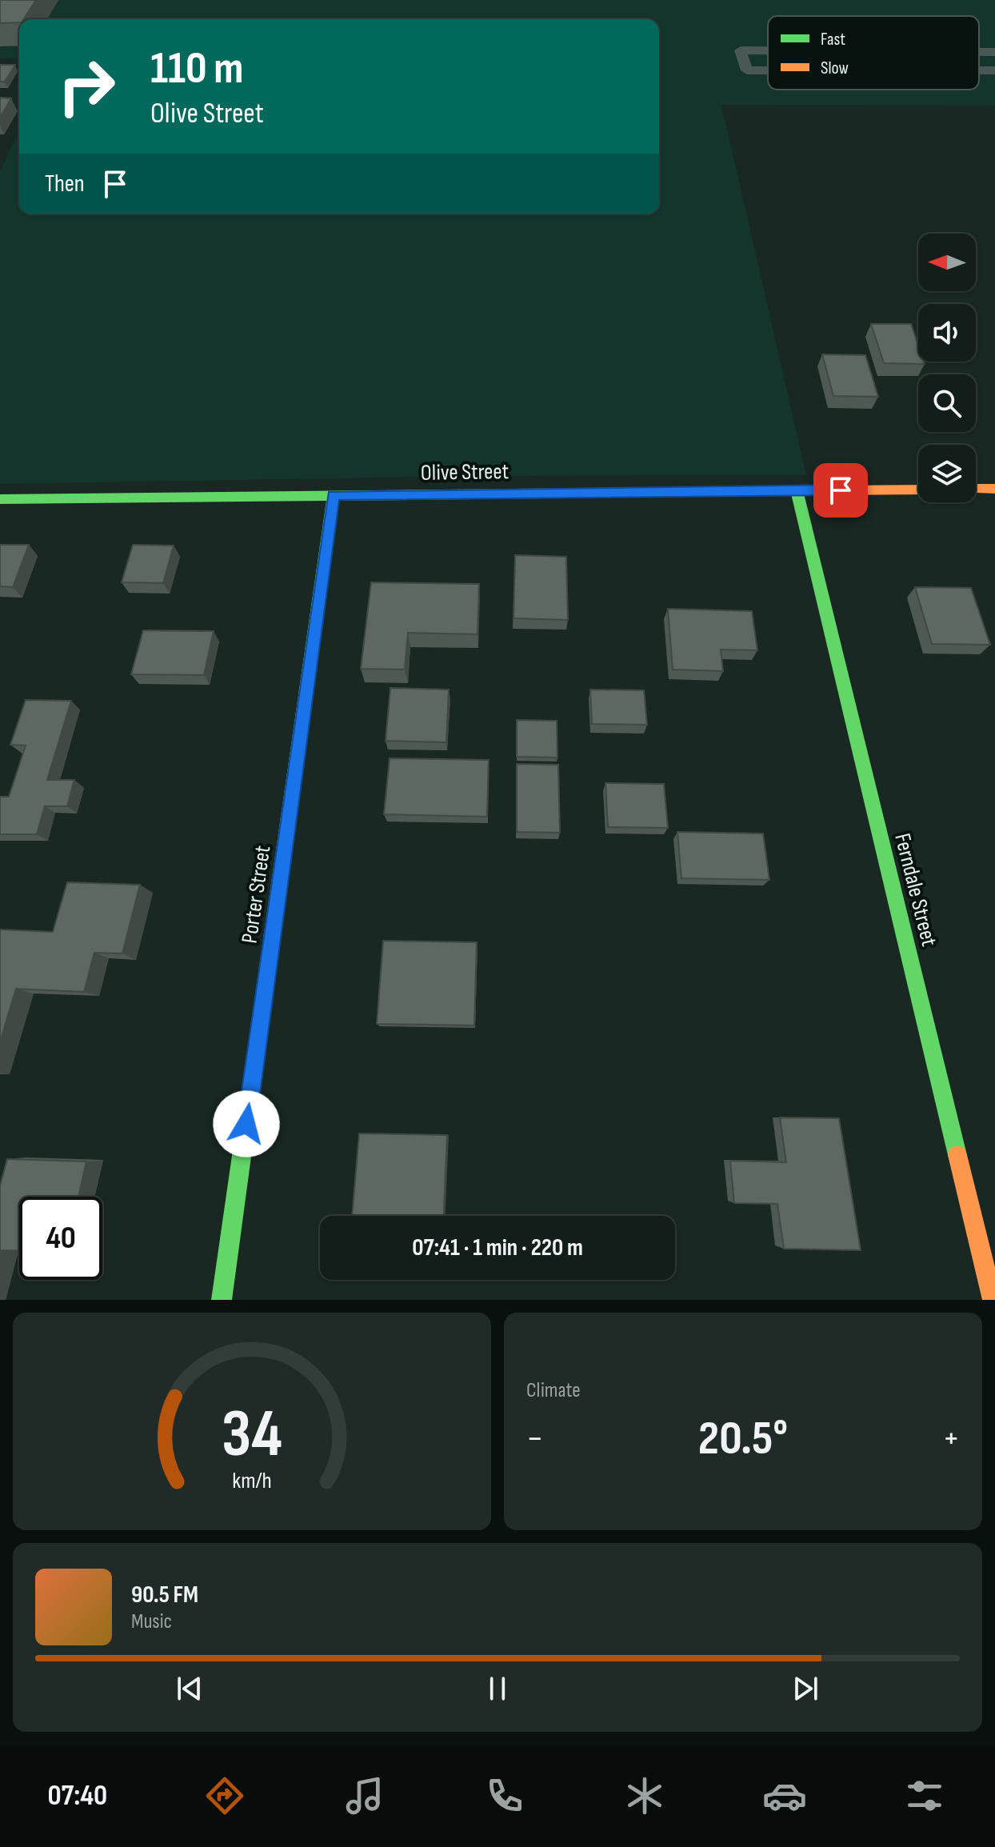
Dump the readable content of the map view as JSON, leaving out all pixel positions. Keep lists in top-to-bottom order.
{
  "streets": {
    "street": ["Olive Street", "Ferndale Street", "Porter Street"]
  },
  "crossings": [
    ["Olive Street", "Ferndale Street"],
    ["Olive Street", "Porter Street"]
  ],
  "legend": ["Fast", "Slow"],
  "north": "left",
  "page": {
    "turn": ["110 m", "Olive Street"],
    "then": "Then",
    "limit": "40",
    "trip": "07:41 · 1 min · 220 m",
    "tile": "Climate",
    "heat": ["−", "20.5°", "+"],
    "song": ["90.5 FM", "Music"],
    "tabs": "07:40",
    "gauge": ["34", "km/h"]
  }
}
